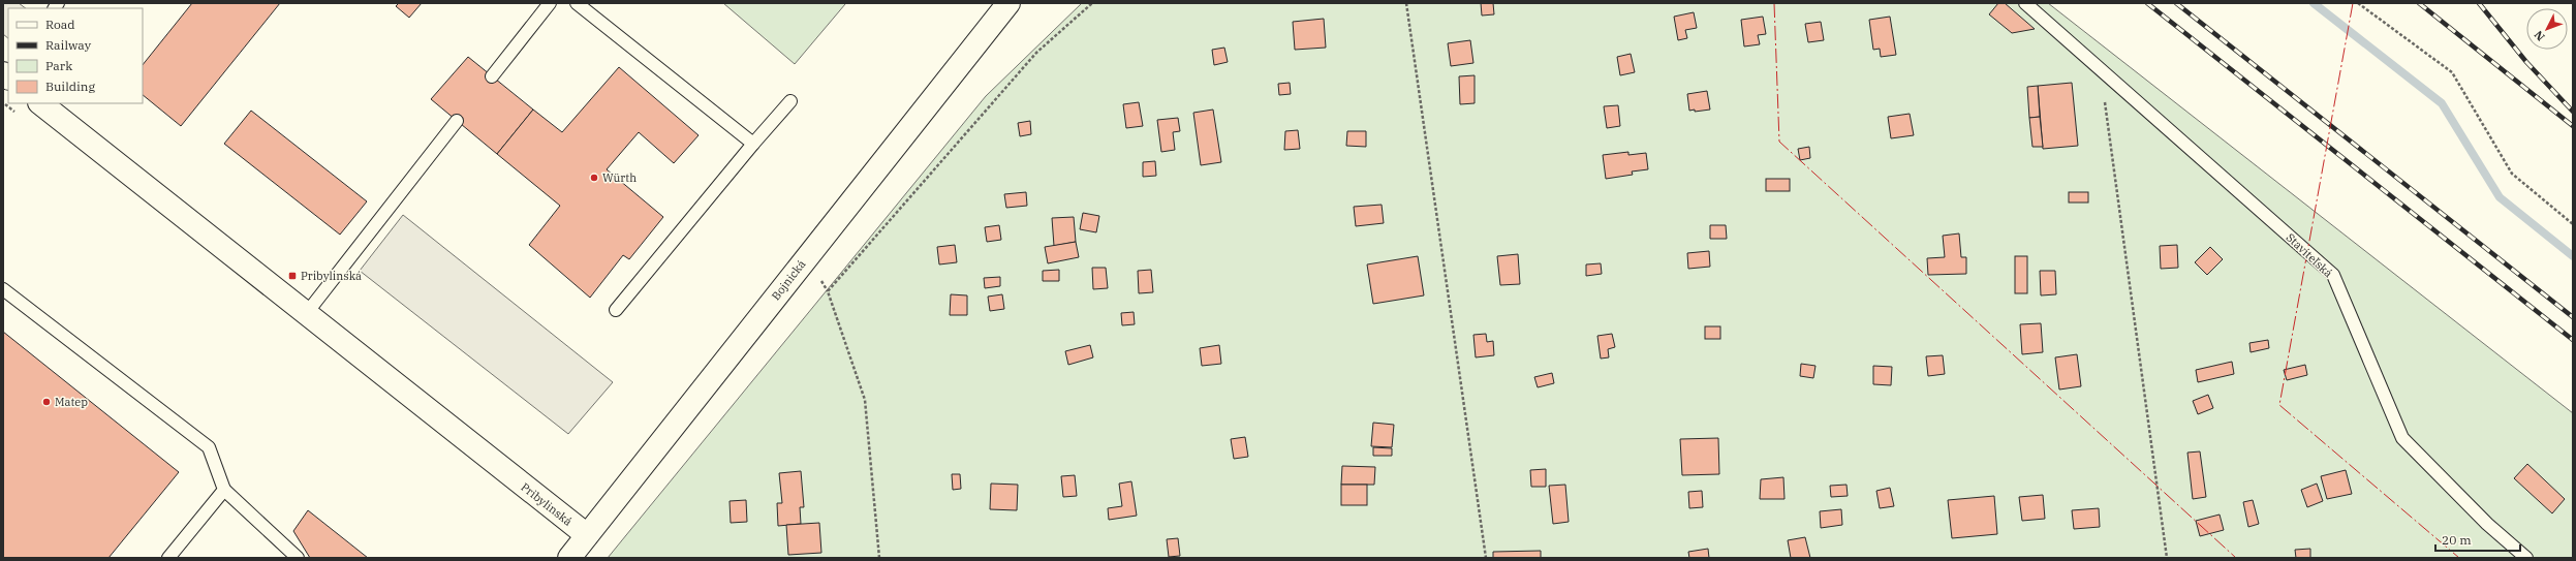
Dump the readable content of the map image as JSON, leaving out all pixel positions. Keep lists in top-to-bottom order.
{
  "streets": {
    "street": ["Bojnická", "Pribylinská"],
    "lane": ["Staviteľská"]
  },
  "crossings": [
    ["Bojnická", "Pribylinská"]
  ],
  "places": {
    "other": ["Würth", "Matep"],
    "transit": ["Pribylinská"]
  },
  "legend": [
    "Road",
    "Railway",
    "Park",
    "Building"
  ],
  "scale_bar": "20 m",
  "north": "bottom left"
}
